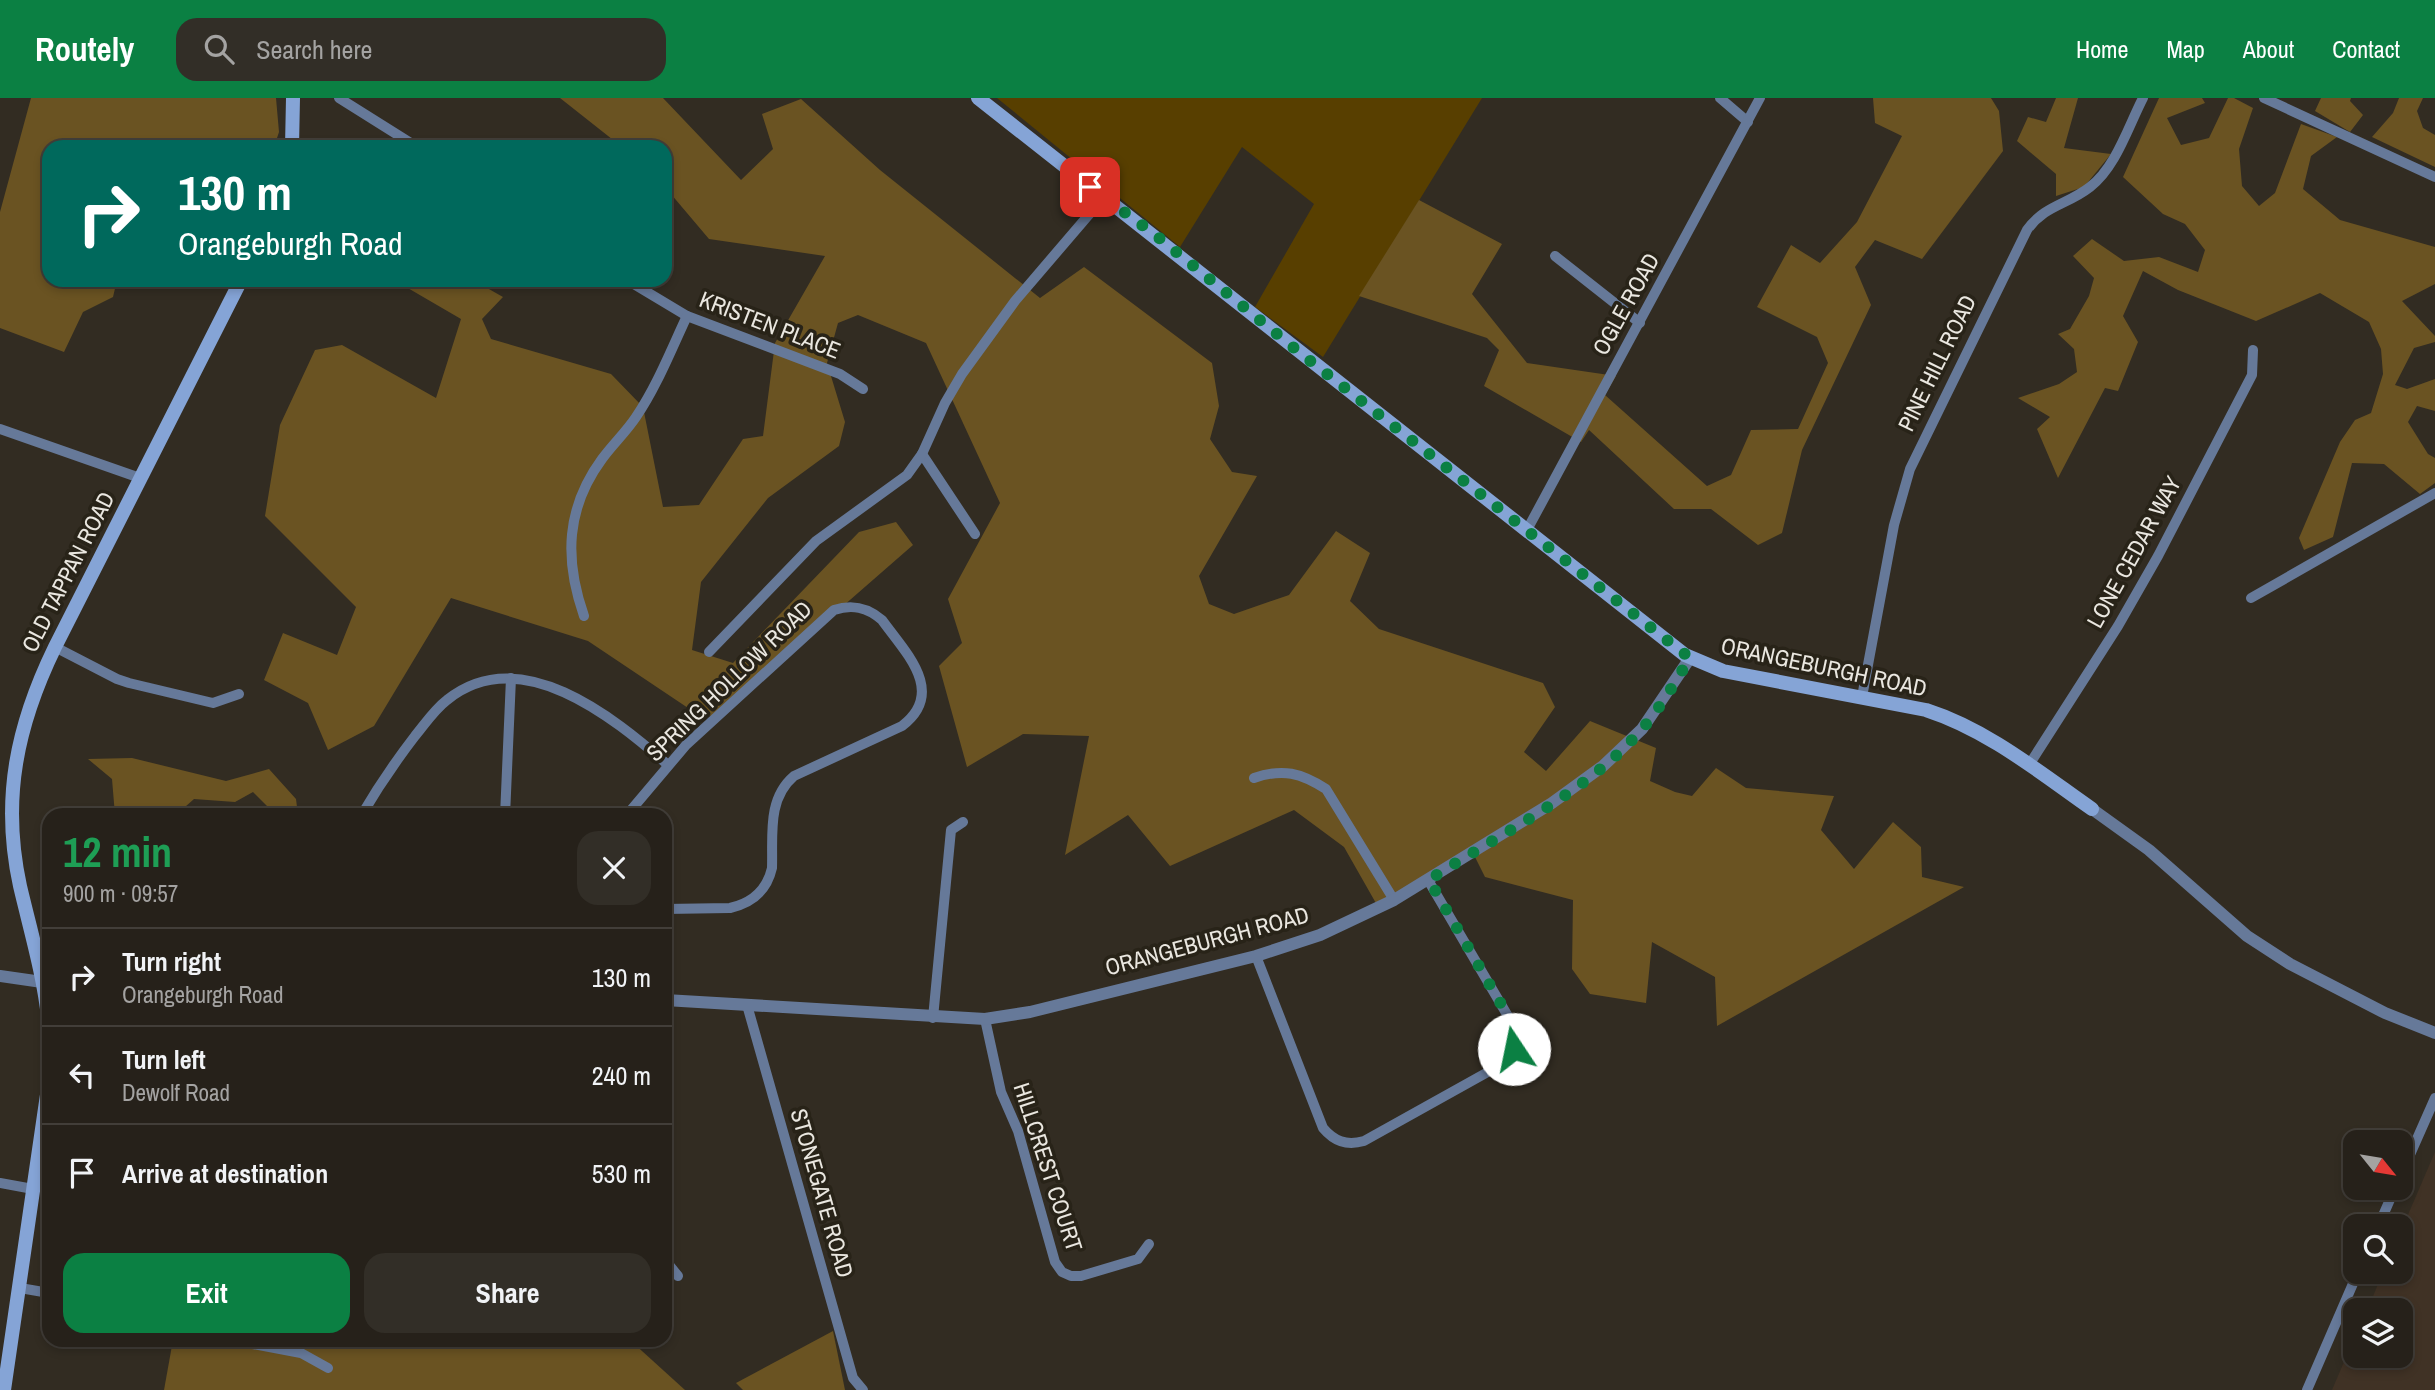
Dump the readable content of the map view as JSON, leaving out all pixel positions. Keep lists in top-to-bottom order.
{
  "streets": {
    "main road": ["OLD TAPPAN ROAD", "ORANGEBURGH ROAD"],
    "street": [
      "OGLE ROAD",
      "KRISTEN PLACE",
      "PINE HILL ROAD",
      "LONE CEDAR WAY",
      "SPRING HOLLOW ROAD",
      "HILLCREST COURT",
      "STONEGATE ROAD"
    ]
  },
  "crossings": [
    ["PINE HILL ROAD", "ORANGEBURGH ROAD"],
    ["LONE CEDAR WAY", "ORANGEBURGH ROAD"],
    ["ORANGEBURGH ROAD", "HILLCREST COURT"],
    ["ORANGEBURGH ROAD", "STONEGATE ROAD"]
  ],
  "north": "bottom right",
  "page": {
    "header": "Routely",
    "search": "Search here",
    "nav": [
      "Home",
      "Map",
      "About",
      "Contact"
    ],
    "turn": ["130 m", "Orangeburgh Road"],
    "heading": ["12 min", "900 m · 09:57"],
    "list": [
      {
        "name": "Turn right",
        "note": "Orangeburgh Road",
        "value": "130 m"
      },
      {
        "name": "Turn left",
        "note": "Dewolf Road",
        "value": "240 m"
      },
      {
        "name": "Arrive at destination",
        "value": "530 m"
      }
    ],
    "buttons": ["Exit", "Share"]
  }
}
